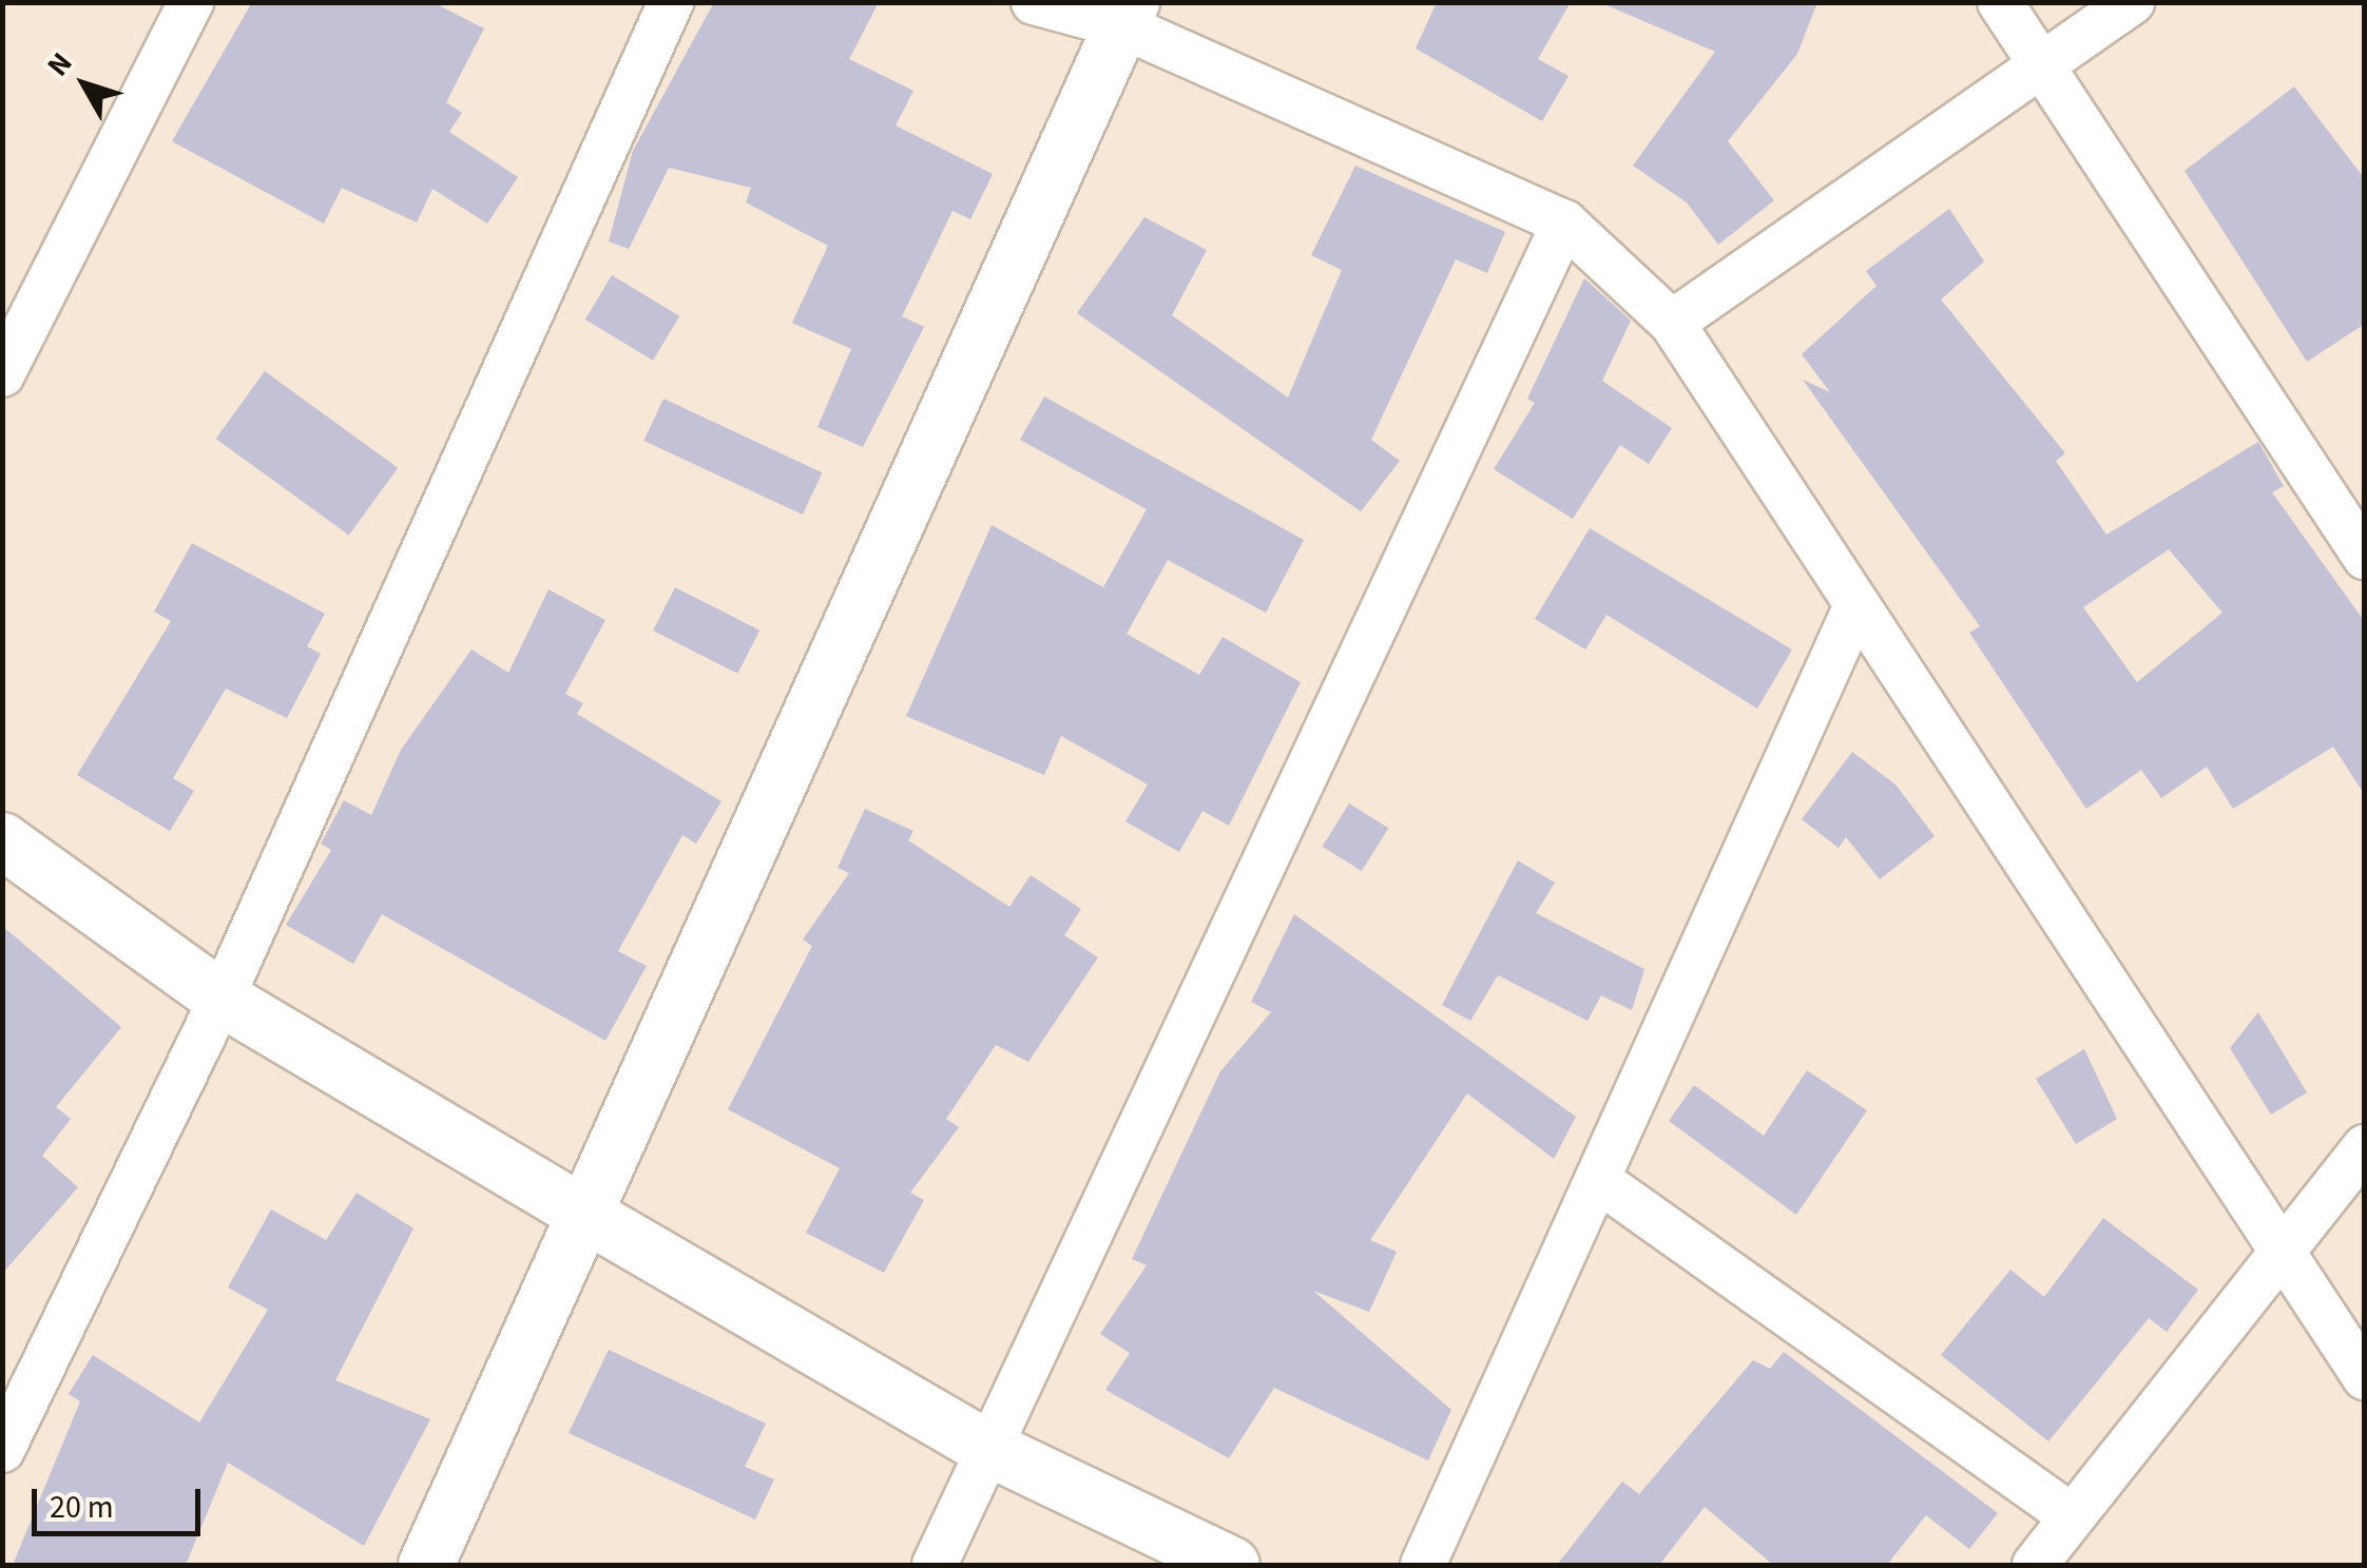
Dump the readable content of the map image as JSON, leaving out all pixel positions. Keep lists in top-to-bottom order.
{
  "scale_bar": "20 m",
  "north": "top left"
}
